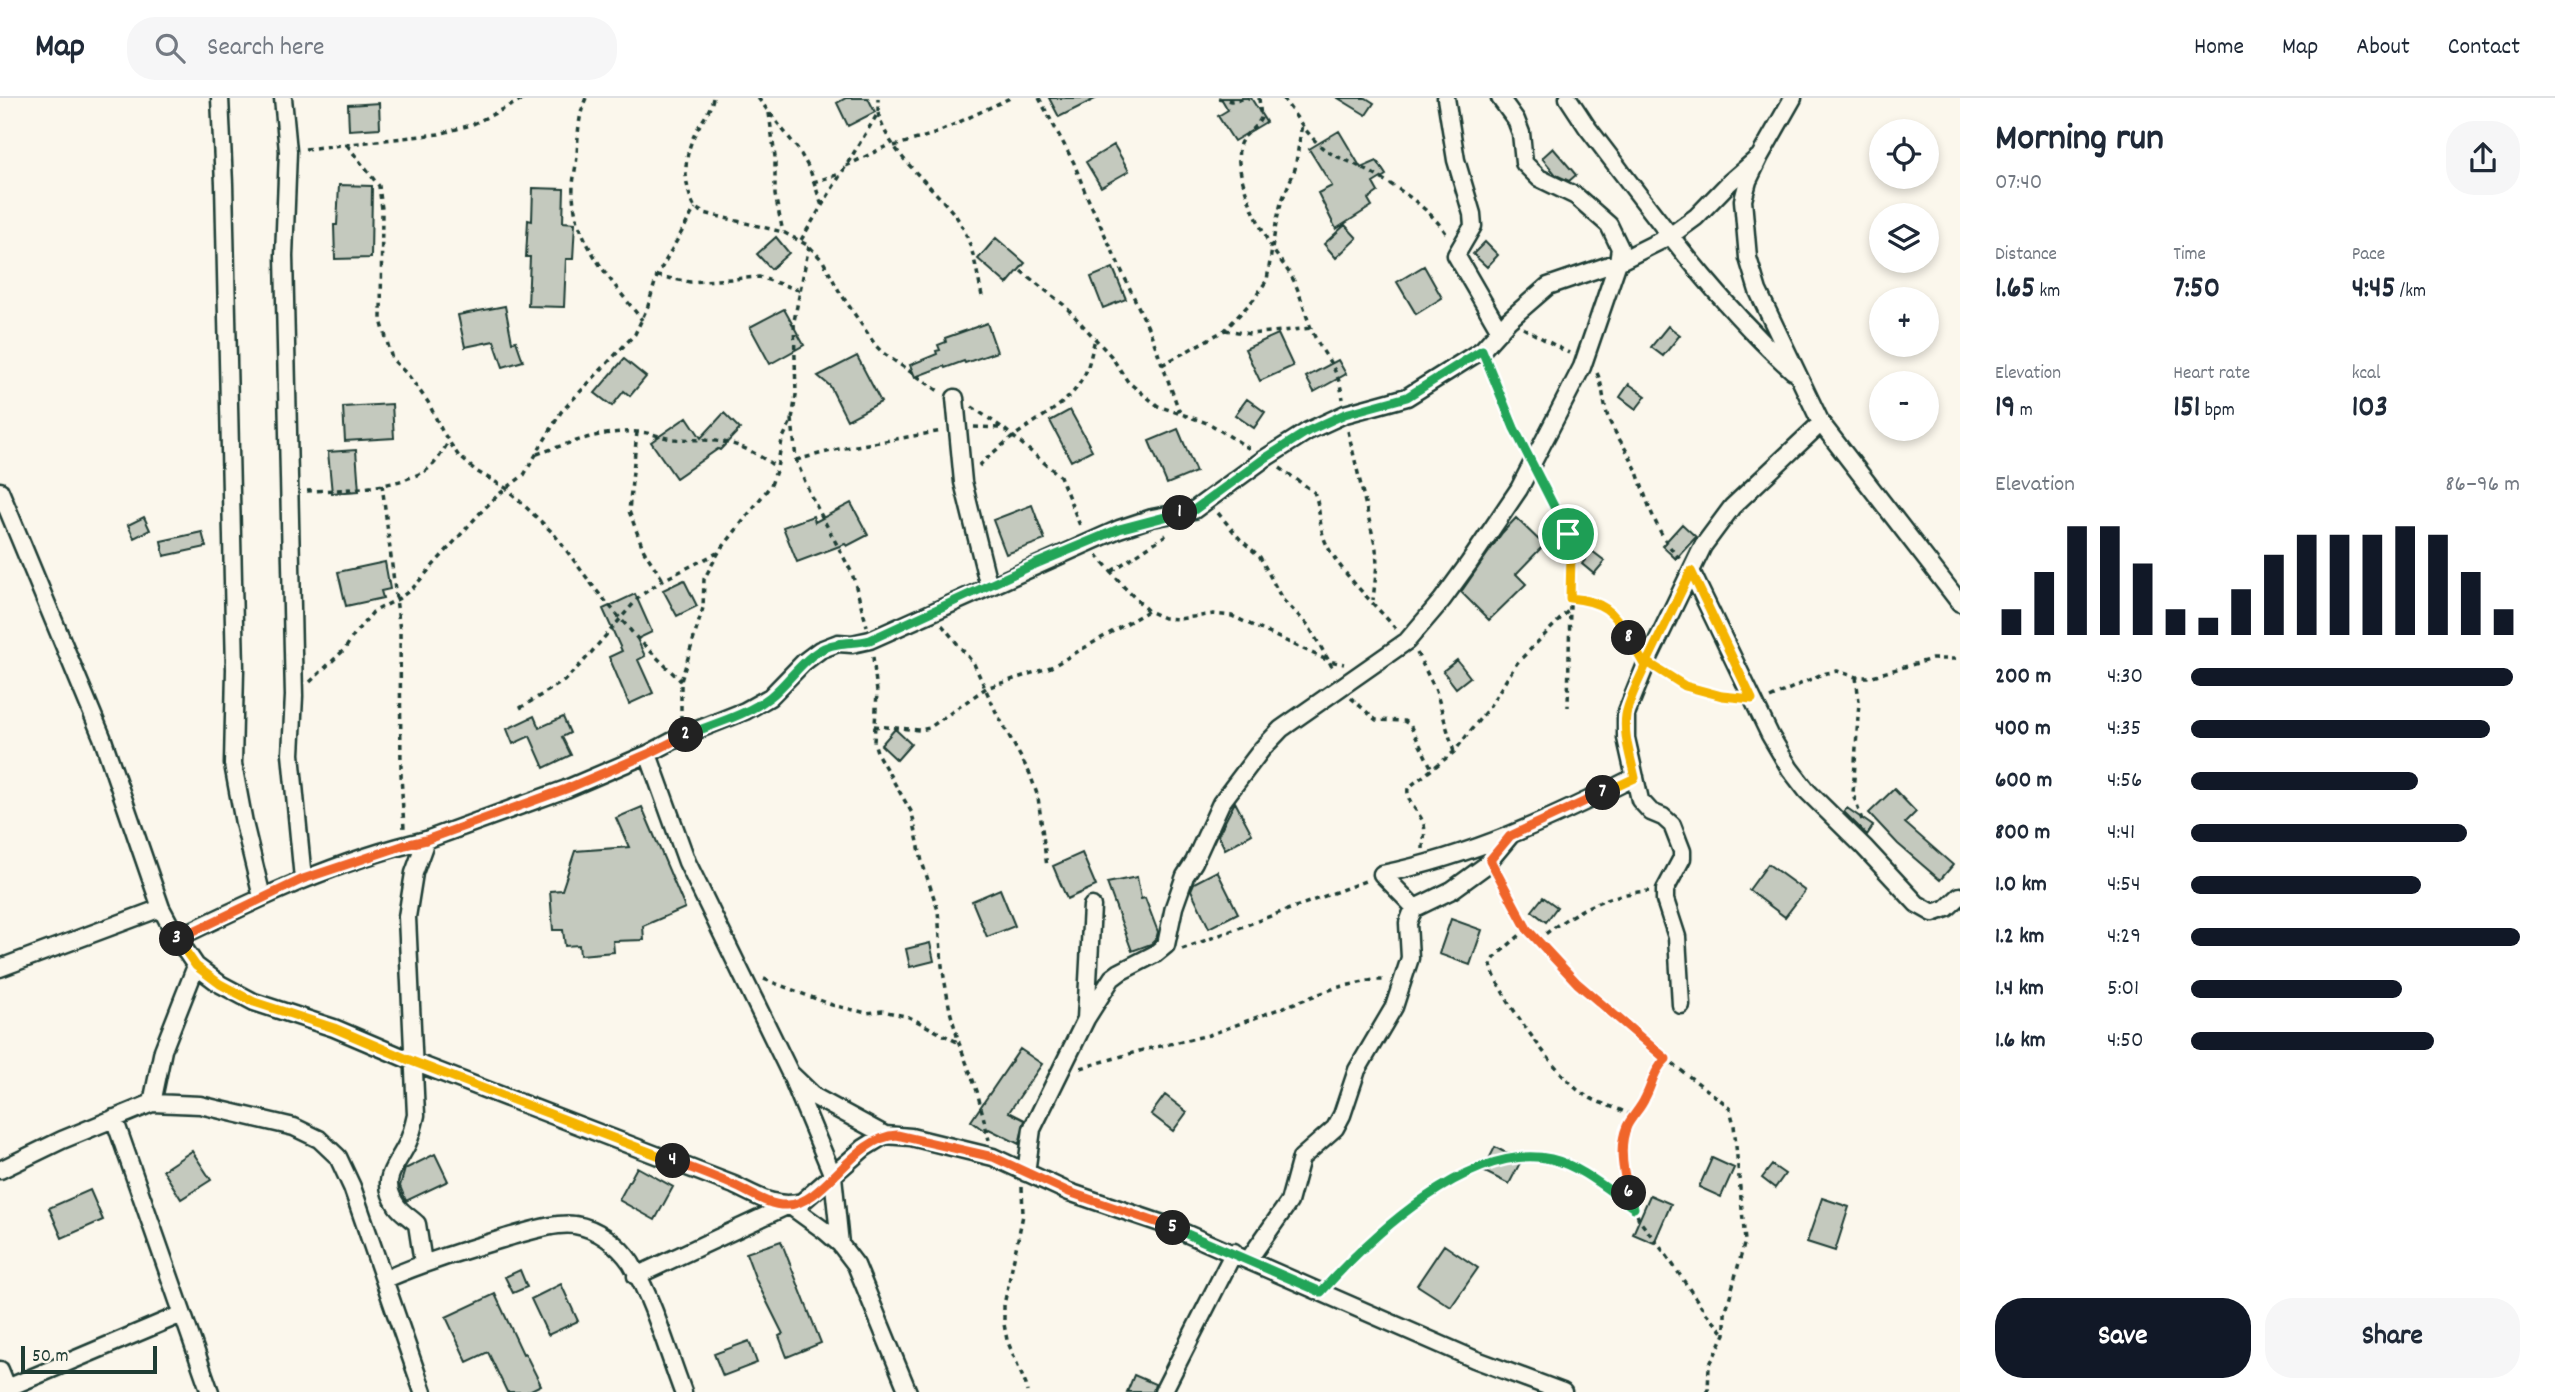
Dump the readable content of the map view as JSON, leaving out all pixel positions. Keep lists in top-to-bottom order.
{
  "scale_bar": "50 m",
  "page": {
    "header": "Map",
    "search": "Search here",
    "nav": [
      "Home",
      "Map",
      "About",
      "Contact"
    ],
    "heading": ["Morning run", "07:40"],
    "map_buttons": ["+", "−"],
    "stats": [
      ["Distance", "1.65 km"],
      ["Time", "7:50"],
      ["Pace", "4:45 /km"],
      ["Elevation", "19 m"],
      ["Heart rate", "151 bpm"],
      ["kcal", "103"]
    ],
    "chart": ["Elevation", "86–96 m"],
    "pins": [
      "1",
      "8",
      "2",
      "7",
      "3",
      "4",
      "6",
      "5"
    ],
    "list": [
      {
        "name": "200 m",
        "note": "4:30"
      },
      {
        "name": "400 m",
        "note": "4:35"
      },
      {
        "name": "600 m",
        "note": "4:56"
      },
      {
        "name": "800 m",
        "note": "4:41"
      },
      {
        "name": "1.0 km",
        "note": "4:54"
      },
      {
        "name": "1.2 km",
        "note": "4:29"
      },
      {
        "name": "1.4 km",
        "note": "5:01"
      },
      {
        "name": "1.6 km",
        "note": "4:50"
      }
    ],
    "buttons": ["Save", "Share"],
    "scale": "50 m"
  }
}
